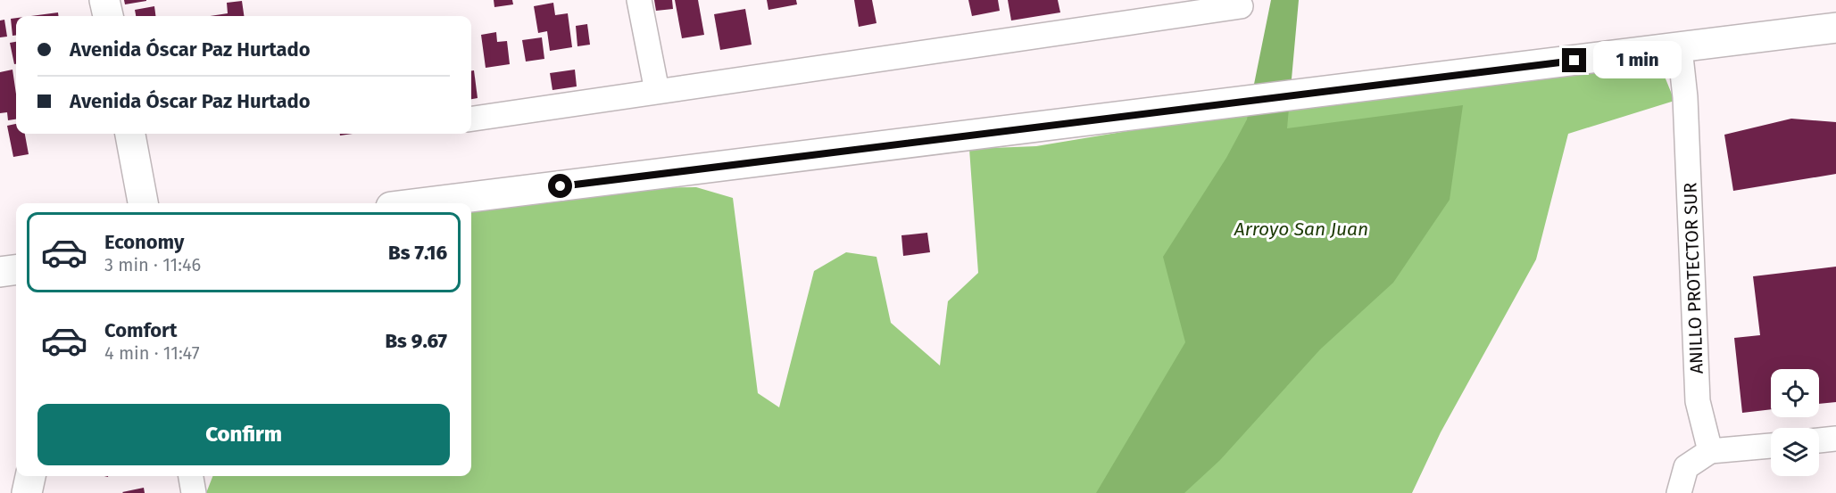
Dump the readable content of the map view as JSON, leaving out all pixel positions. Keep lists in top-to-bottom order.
{
  "streets": {
    "street": ["ANILLO PROTECTOR SUR"]
  },
  "water": ["Arroyo San Juan"],
  "page": {
    "banner": ["Avenida Óscar Paz Hurtado", "Avenida Óscar Paz Hurtado"],
    "bubble": "1 min",
    "list": [
      {
        "name": "Economy",
        "note": "3 min · 11:46",
        "value": "Bs 7.16"
      },
      {
        "name": "Comfort",
        "note": "4 min · 11:47",
        "value": "Bs 9.67"
      }
    ],
    "buttons": "Confirm"
  }
}
